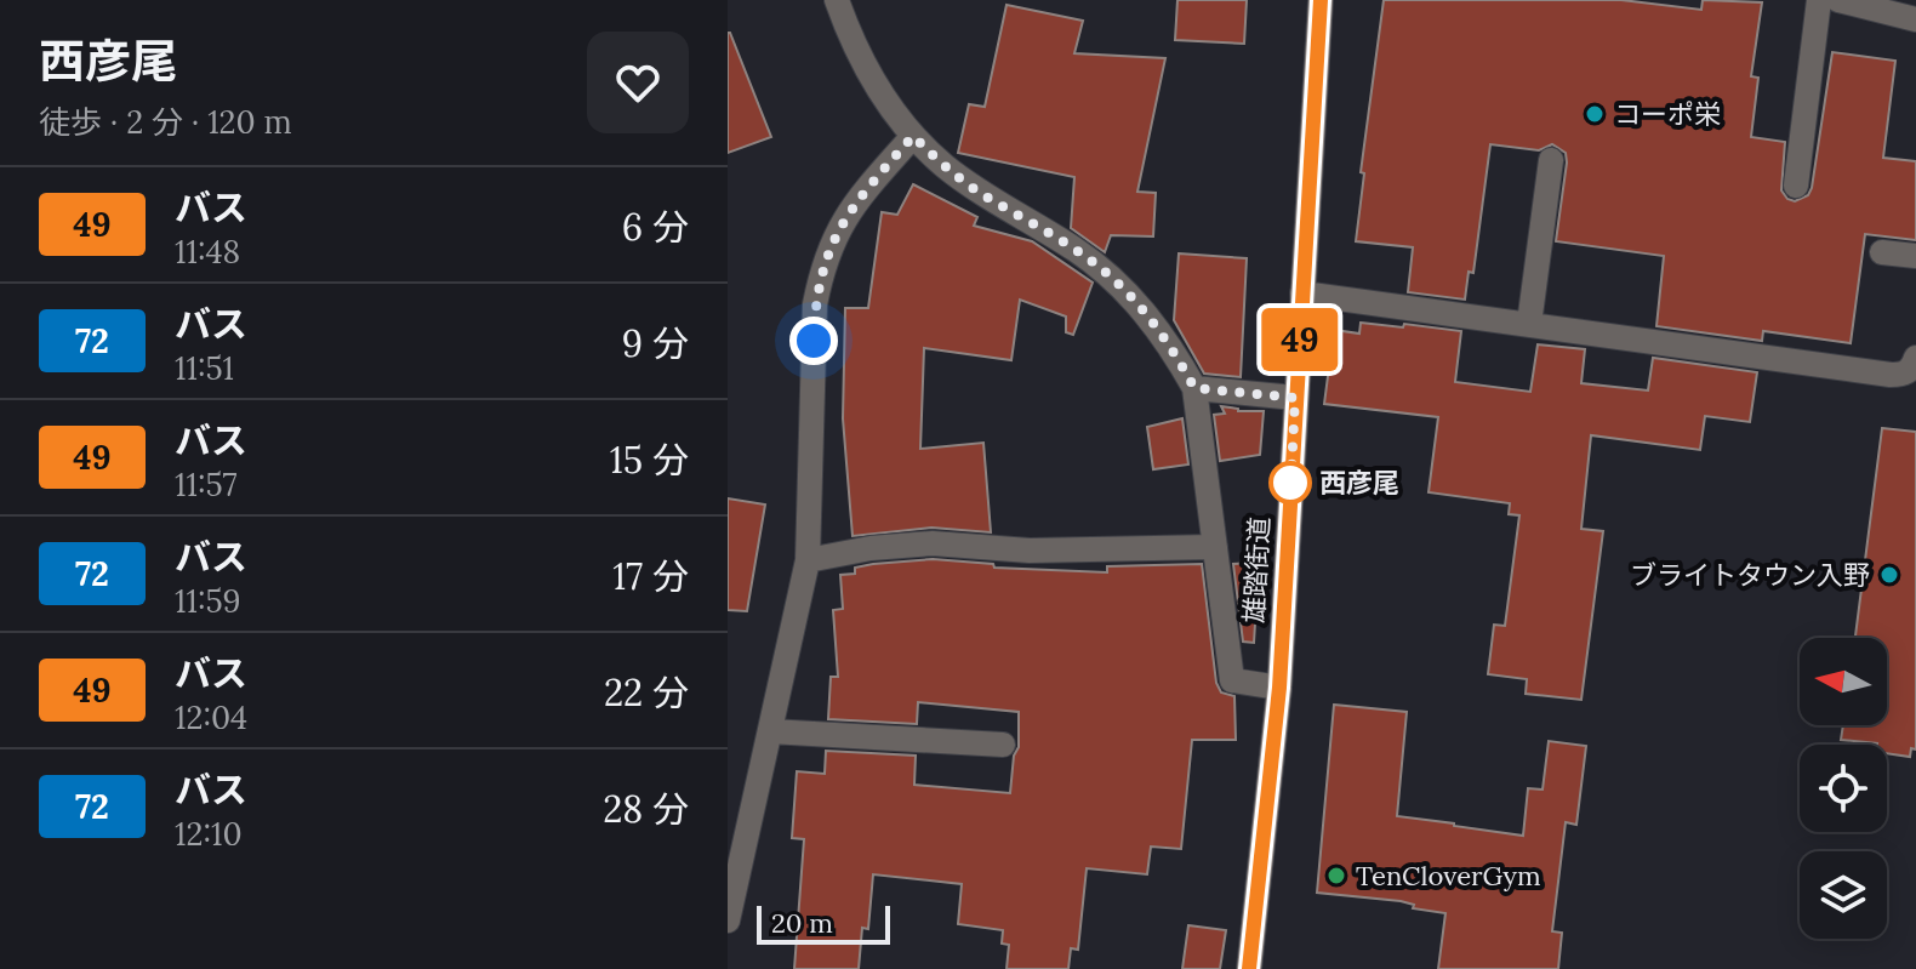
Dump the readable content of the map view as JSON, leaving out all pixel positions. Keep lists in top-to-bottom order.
{
  "streets": {
    "street": ["雄踏街道"]
  },
  "places": [
    "コーポ栄",
    "西彦尾",
    "ブライトタウン入野",
    "TenCloverGym"
  ],
  "lines": ["bus line 49"],
  "scale_bar": "20 m",
  "north": "left",
  "page": {
    "heading": ["西彦尾", "徒歩 · 2 分 · 120 m"],
    "on_map": "49",
    "list": [
      {
        "mark": "49",
        "name": "バス",
        "note": "11:48",
        "value": "6 分"
      },
      {
        "mark": "72",
        "name": "バス",
        "note": "11:51",
        "value": "9 分"
      },
      {
        "mark": "49",
        "name": "バス",
        "note": "11:57",
        "value": "15 分"
      },
      {
        "mark": "72",
        "name": "バス",
        "note": "11:59",
        "value": "17 分"
      },
      {
        "mark": "49",
        "name": "バス",
        "note": "12:04",
        "value": "22 分"
      },
      {
        "mark": "72",
        "name": "バス",
        "note": "12:10",
        "value": "28 分"
      }
    ],
    "scale": "20 m"
  }
}
